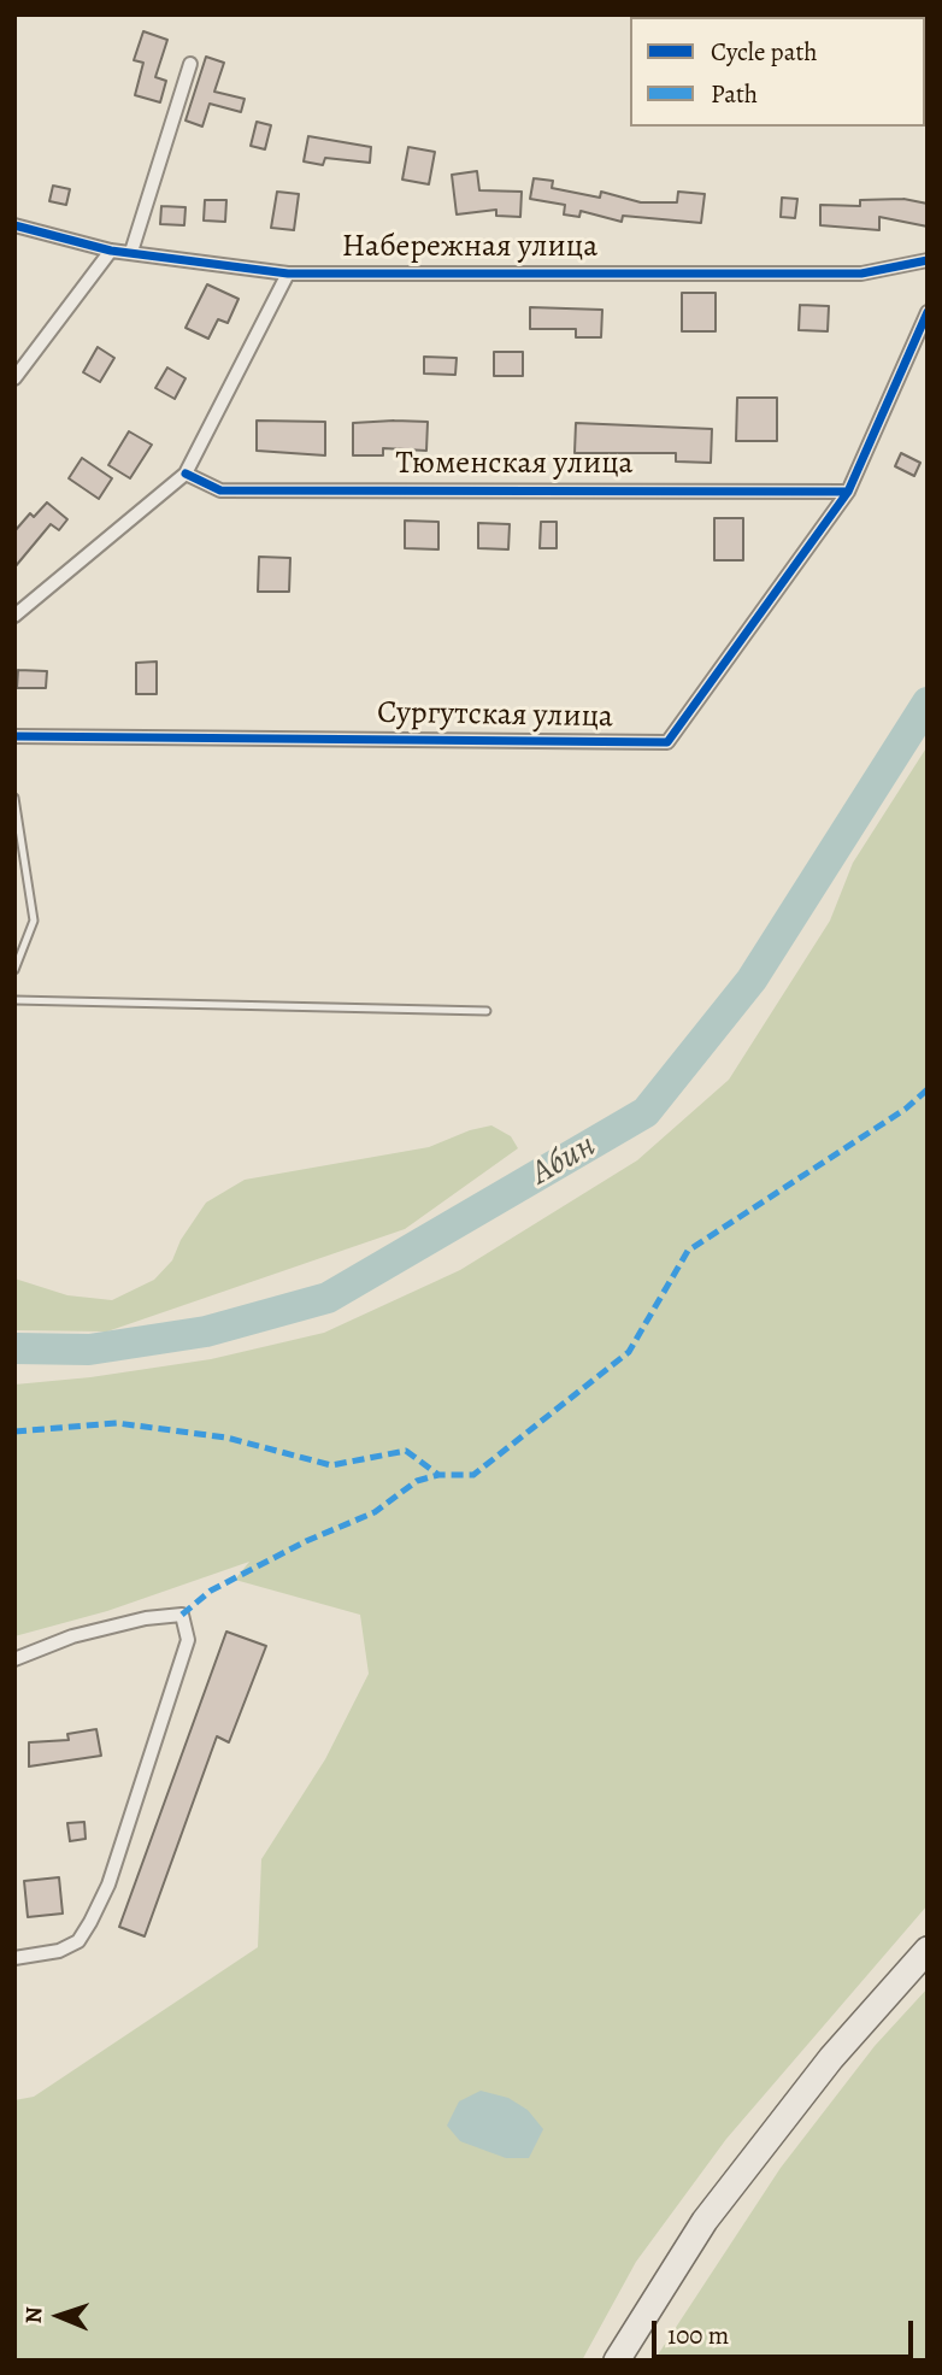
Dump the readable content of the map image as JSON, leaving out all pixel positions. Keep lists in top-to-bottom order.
{
  "streets": {
    "street": ["Набережная улица", "Тюменская улица", "Сургутская улица"]
  },
  "crossings": [
    ["Тюменская улица", "Сургутская улица"]
  ],
  "water": ["Абин"],
  "legend": ["Cycle path", "Path"],
  "scale_bar": "100 m",
  "north": "left"
}
